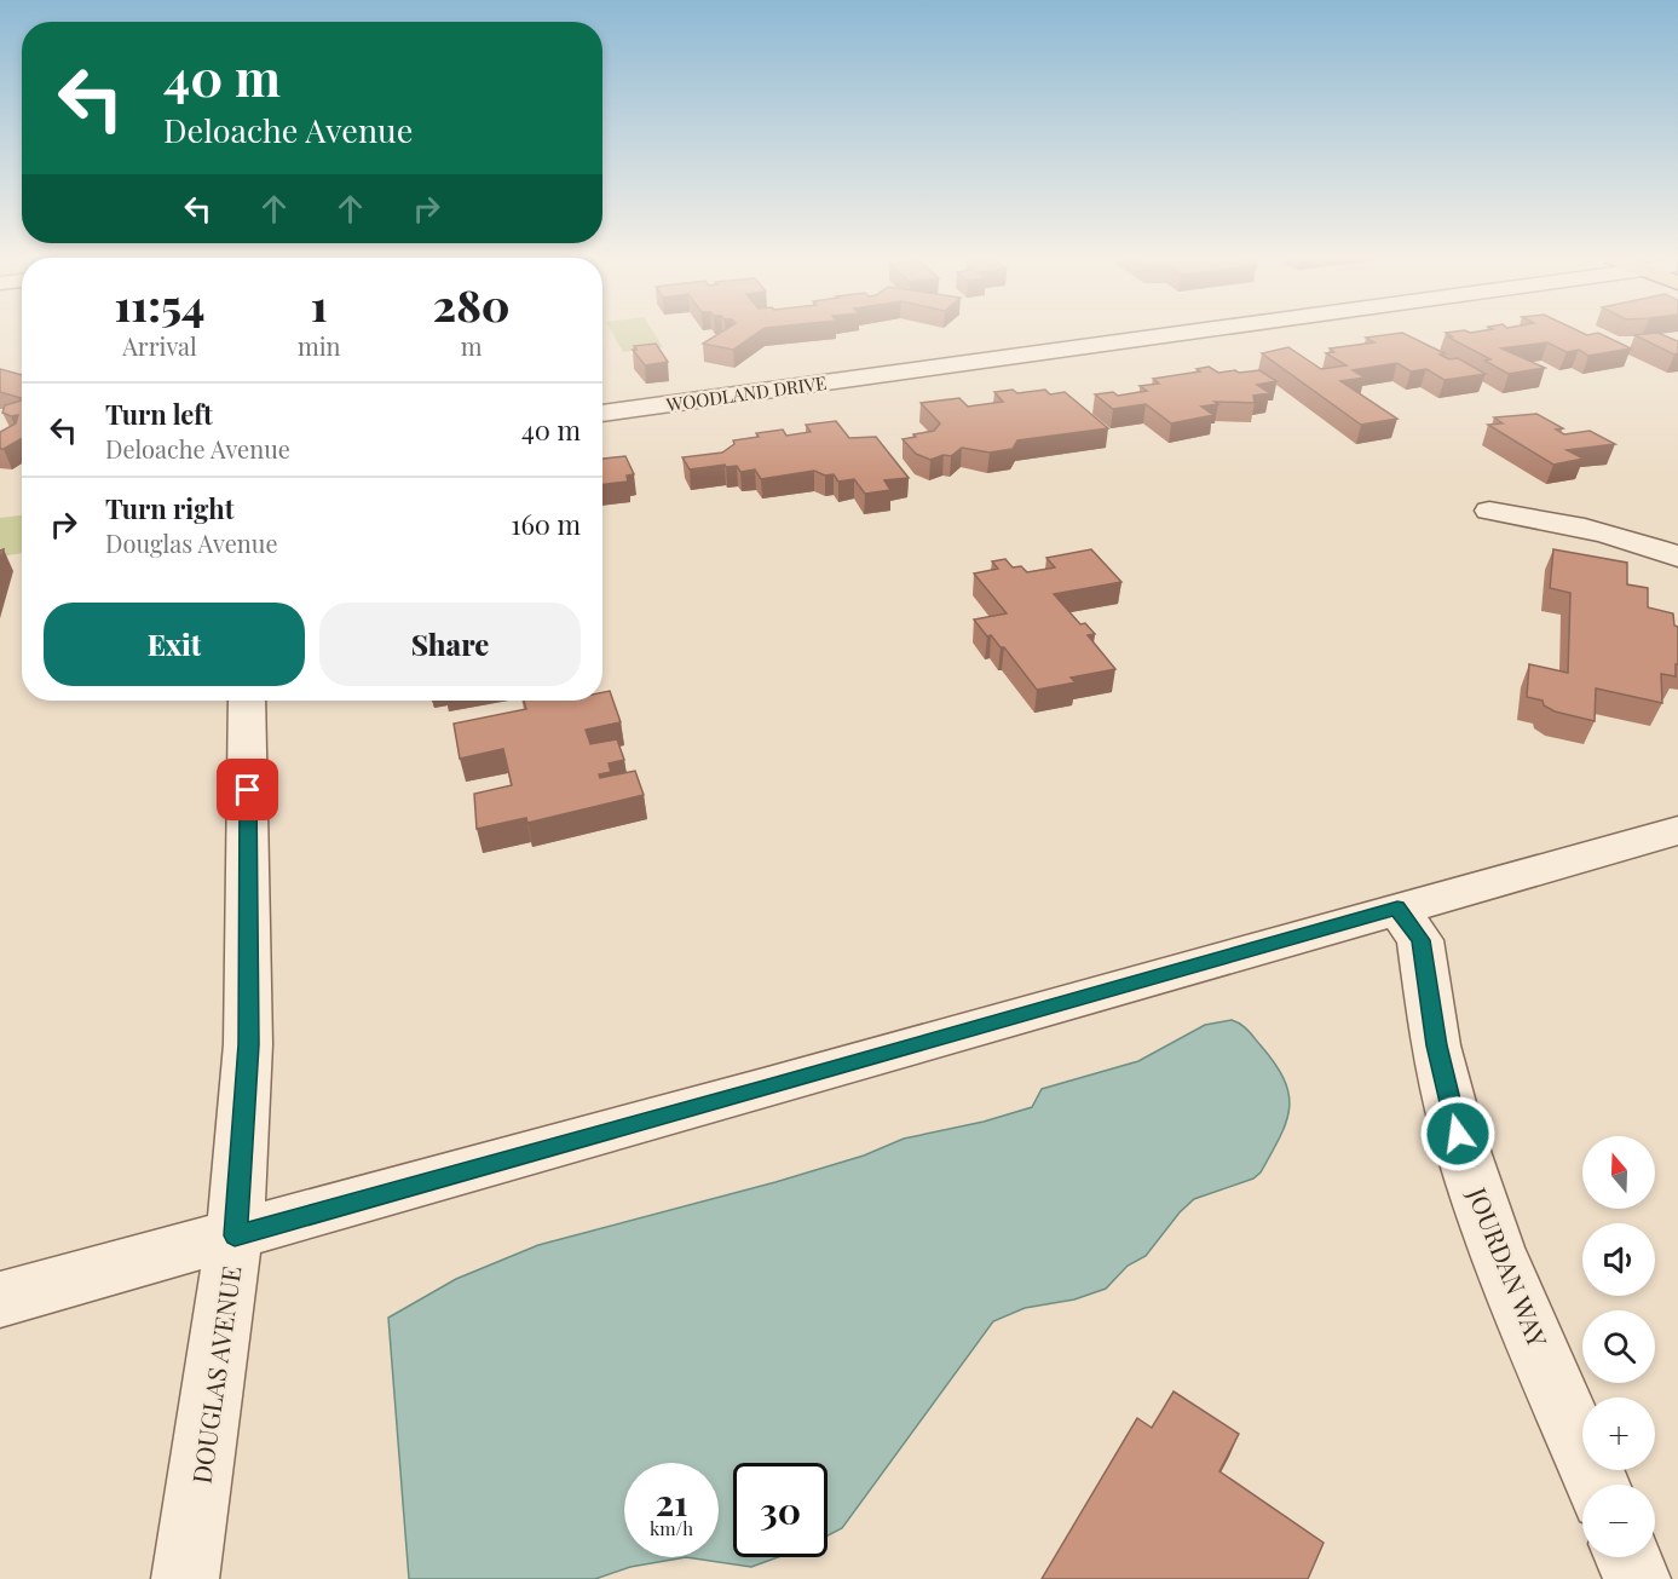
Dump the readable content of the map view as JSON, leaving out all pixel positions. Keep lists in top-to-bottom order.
{
  "streets": {
    "street": ["WOODLAND DRIVE", "JOURDAN WAY", "DOUGLAS AVENUE"]
  },
  "north": "top",
  "page": {
    "turn": ["40 m", "Deloache Avenue"],
    "eta": [
      "11:54",
      "Arrival",
      "1",
      "min",
      "280",
      "m"
    ],
    "list": [
      {
        "name": "Turn left",
        "note": "Deloache Avenue",
        "value": "40 m"
      },
      {
        "name": "Turn right",
        "note": "Douglas Avenue",
        "value": "160 m"
      }
    ],
    "buttons": ["Exit", "Share"],
    "map_buttons": ["+", "−"],
    "speed": "21 km/h",
    "limit": "30"
  }
}
